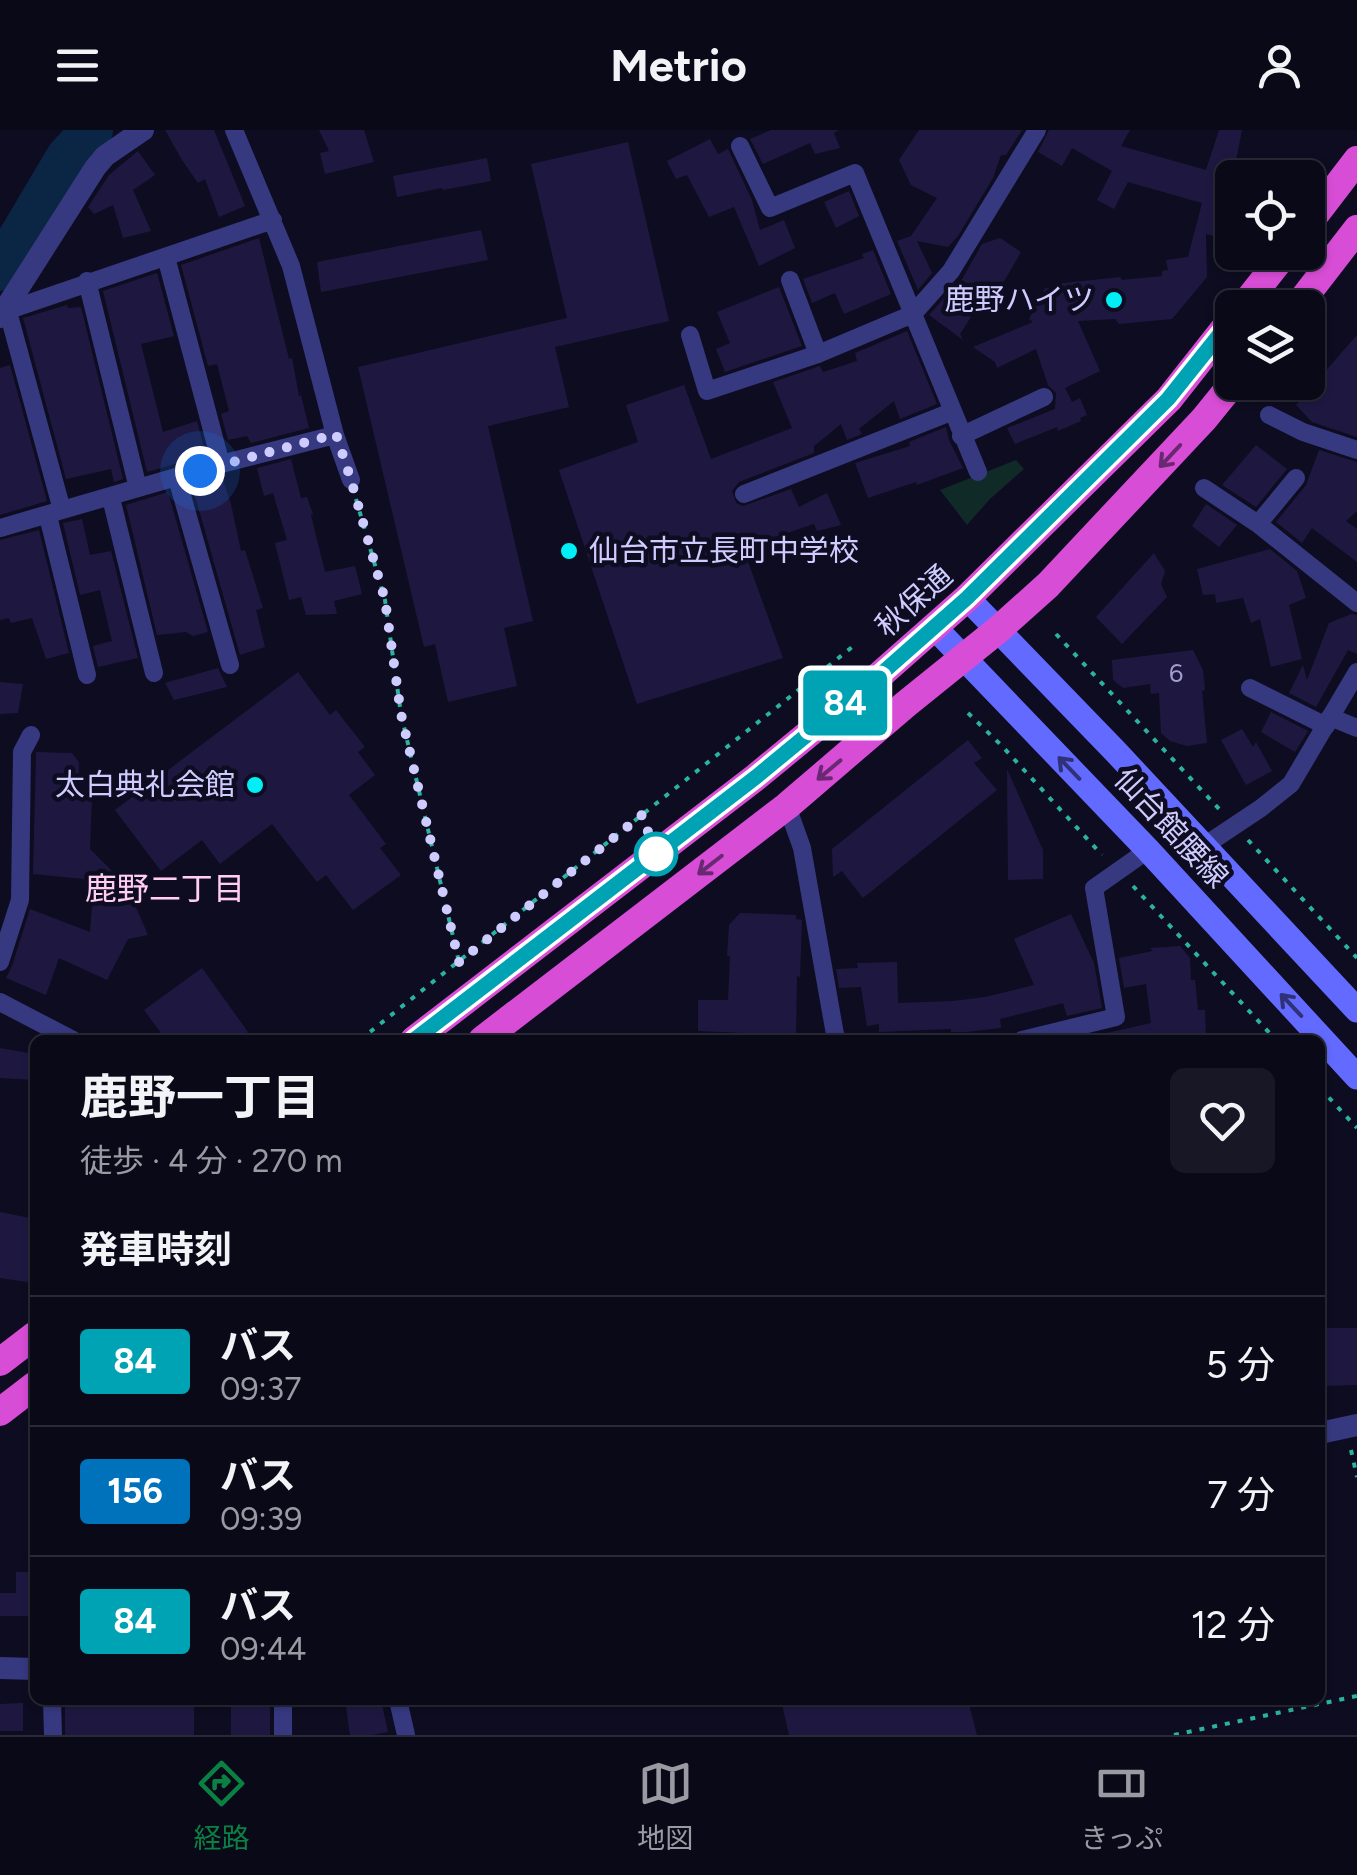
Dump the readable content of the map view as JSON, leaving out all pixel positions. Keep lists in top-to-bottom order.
{
  "streets": {
    "highway": ["秋保通"],
    "main road": ["仙台館腰線"]
  },
  "crossings": [
    ["秋保通", "仙台館腰線"]
  ],
  "districts": ["鹿野二丁目"],
  "places": ["鹿野ハイツ", "仙台市立長町中学校", "太白典礼会館"],
  "lines": ["bus line 84"],
  "house_numbers": ["6"],
  "page": {
    "header": "Metrio",
    "on_map": "84",
    "heading": [
      ["鹿野一丁目", "徒歩 · 4 分 · 270 m"],
      "発車時刻"
    ],
    "list": [
      {
        "mark": "84",
        "name": "バス",
        "note": "09:37",
        "value": "5 分"
      },
      {
        "mark": "156",
        "name": "バス",
        "note": "09:39",
        "value": "7 分"
      },
      {
        "mark": "84",
        "name": "バス",
        "note": "09:44",
        "value": "12 分"
      }
    ],
    "tabs": ["経路", "地図", "きっぷ"]
  }
}
